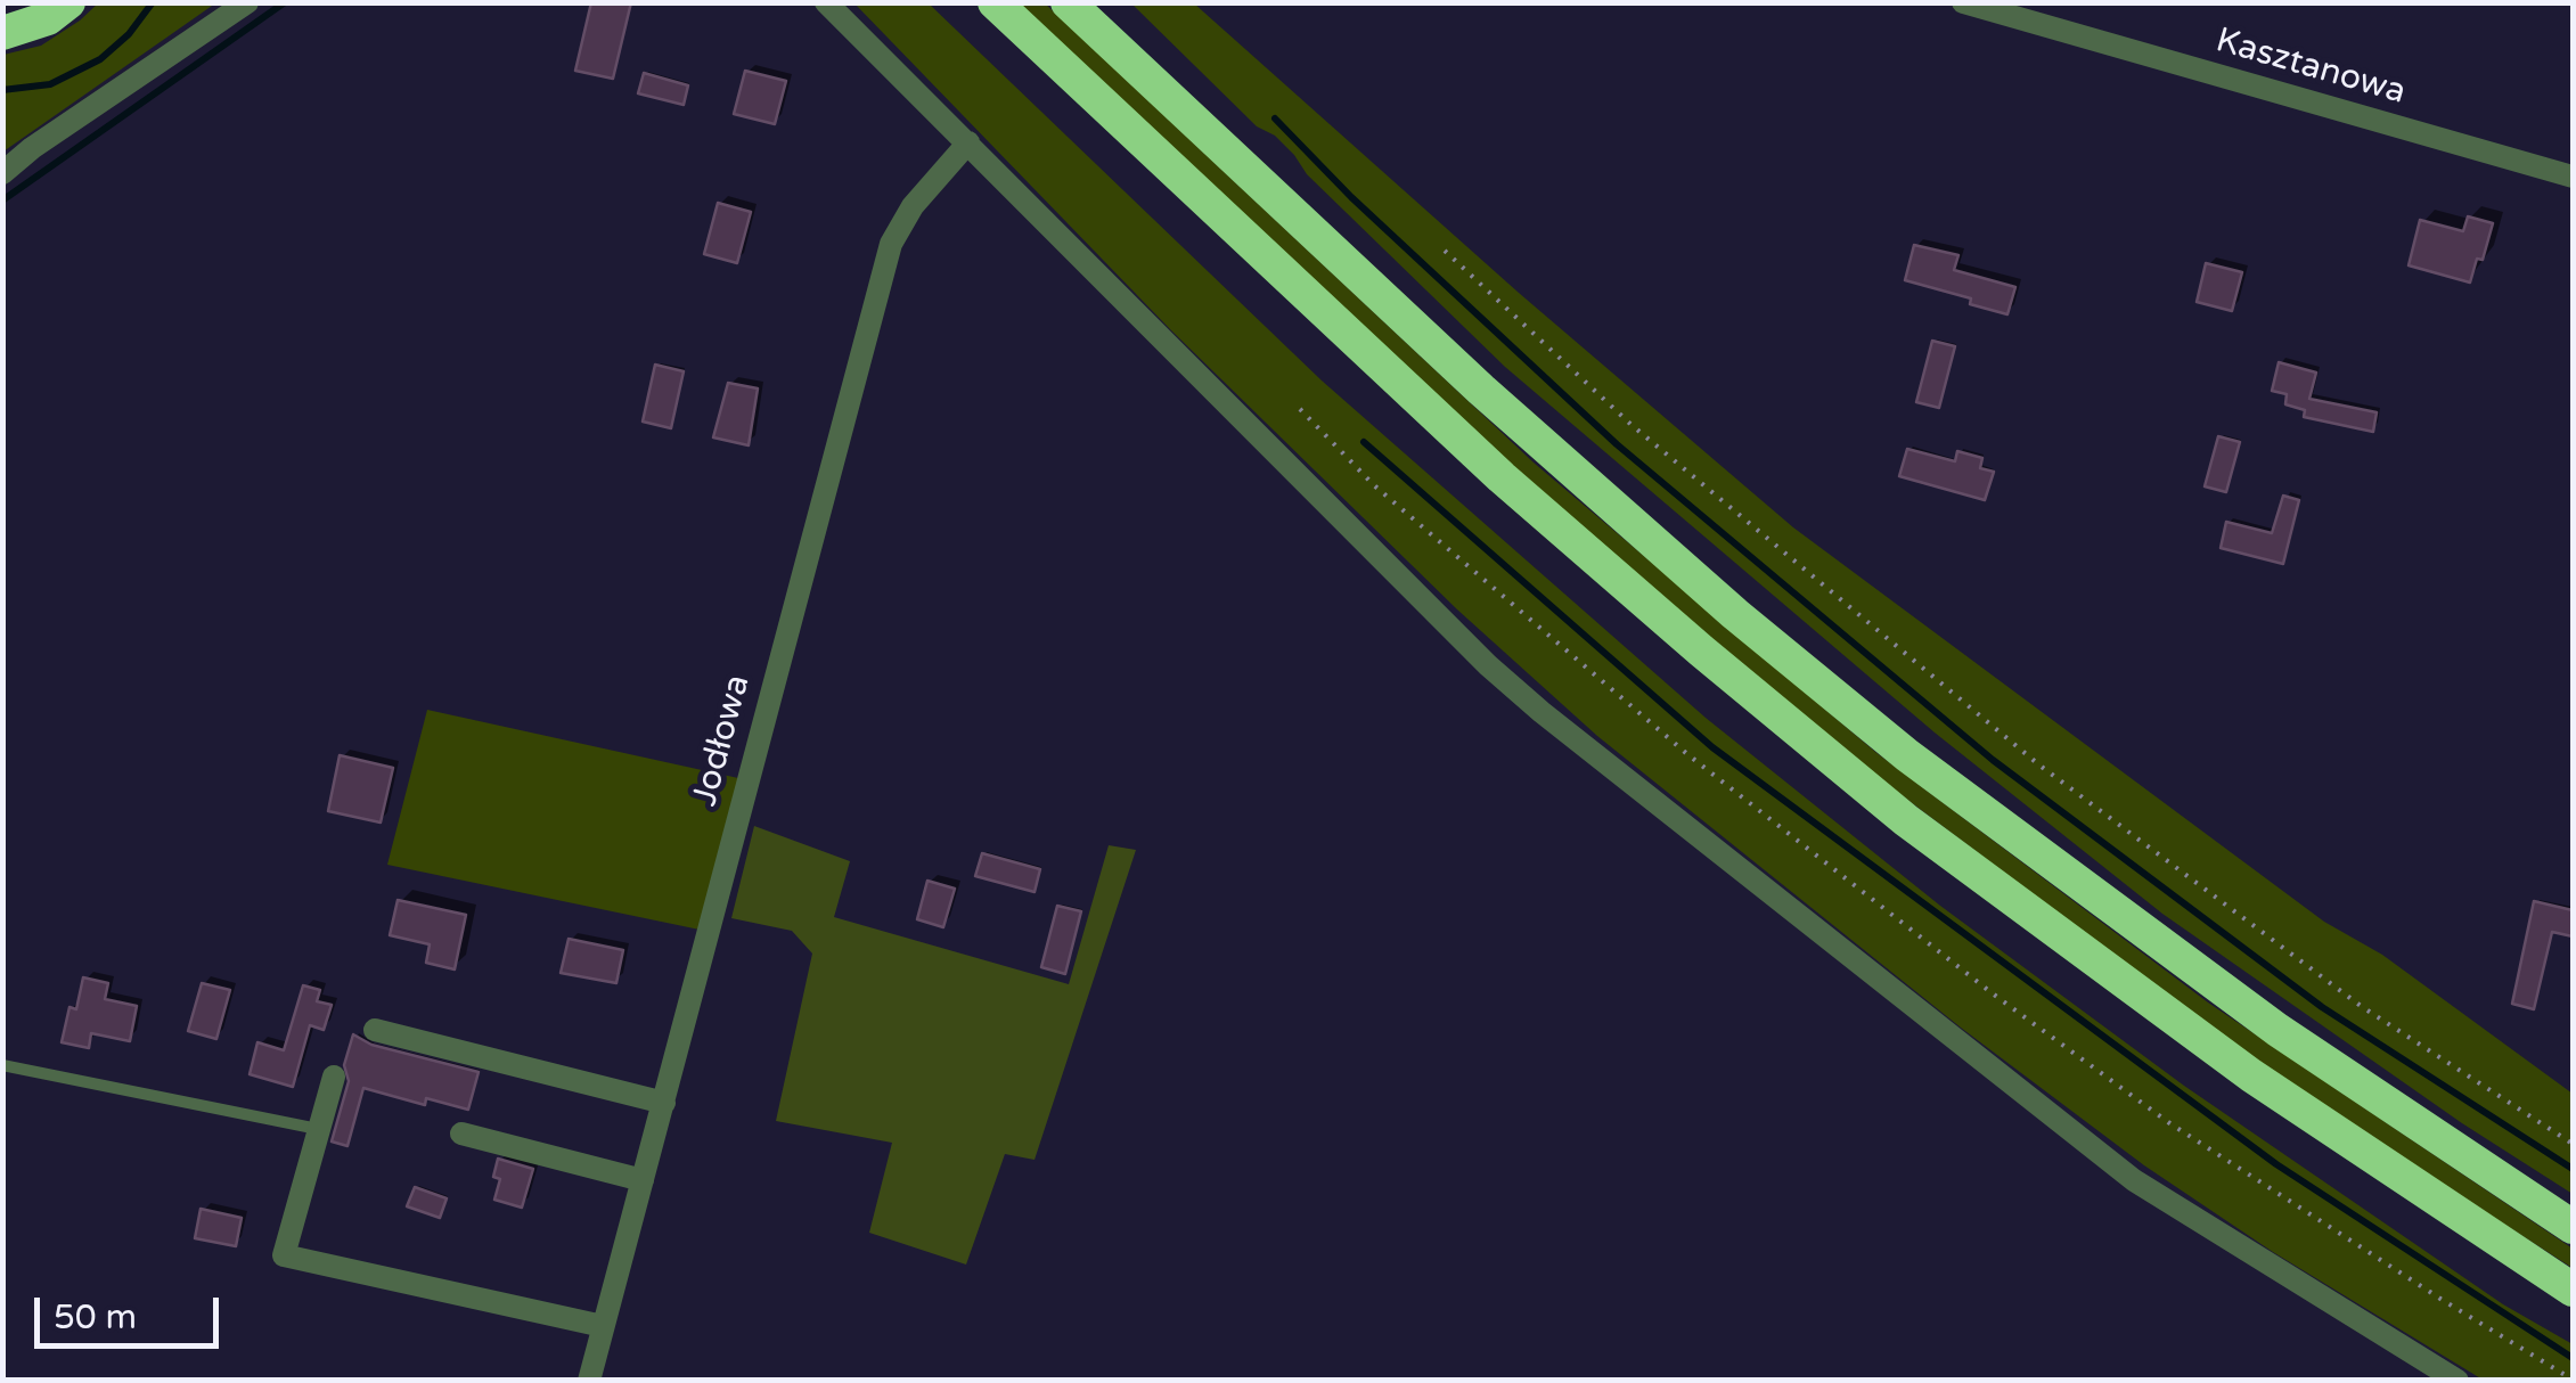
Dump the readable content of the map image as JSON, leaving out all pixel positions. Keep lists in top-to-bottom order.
{
  "streets": {
    "street": ["Kasztanowa", "Jodłowa"]
  },
  "scale_bar": "50 m"
}
